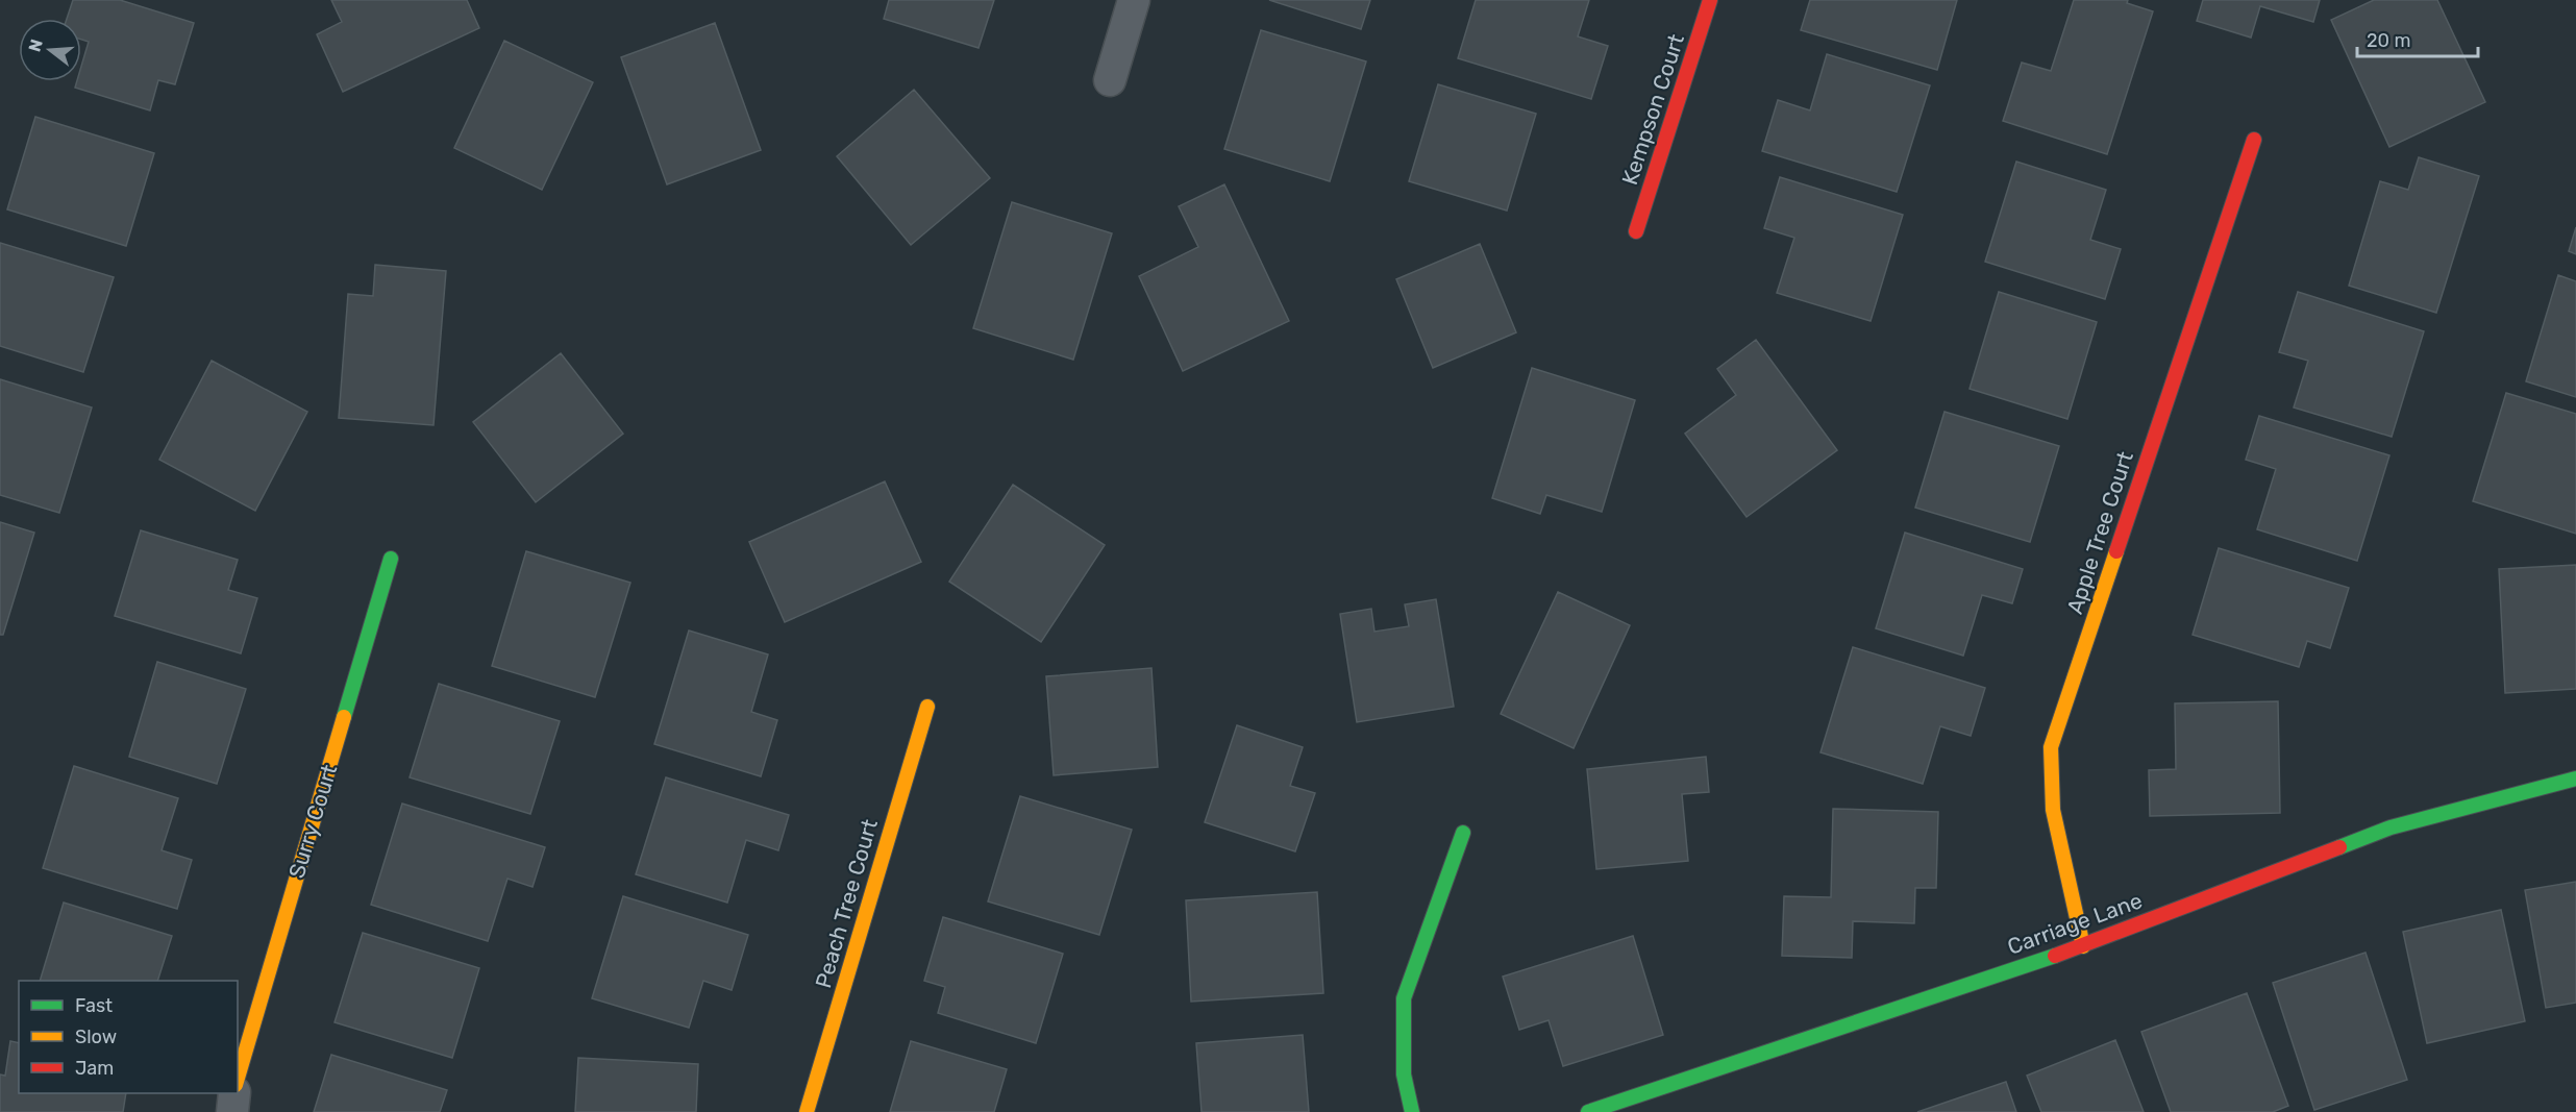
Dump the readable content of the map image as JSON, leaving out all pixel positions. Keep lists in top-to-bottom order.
{
  "streets": {
    "street": [
      "Kempson Court",
      "Apple Tree Court",
      "Surry Court",
      "Peach Tree Court",
      "Carriage Lane"
    ]
  },
  "crossings": [
    ["Apple Tree Court", "Carriage Lane"]
  ],
  "legend": ["Fast", "Slow", "Jam"],
  "scale_bar": "20 m",
  "north": "left"
}
